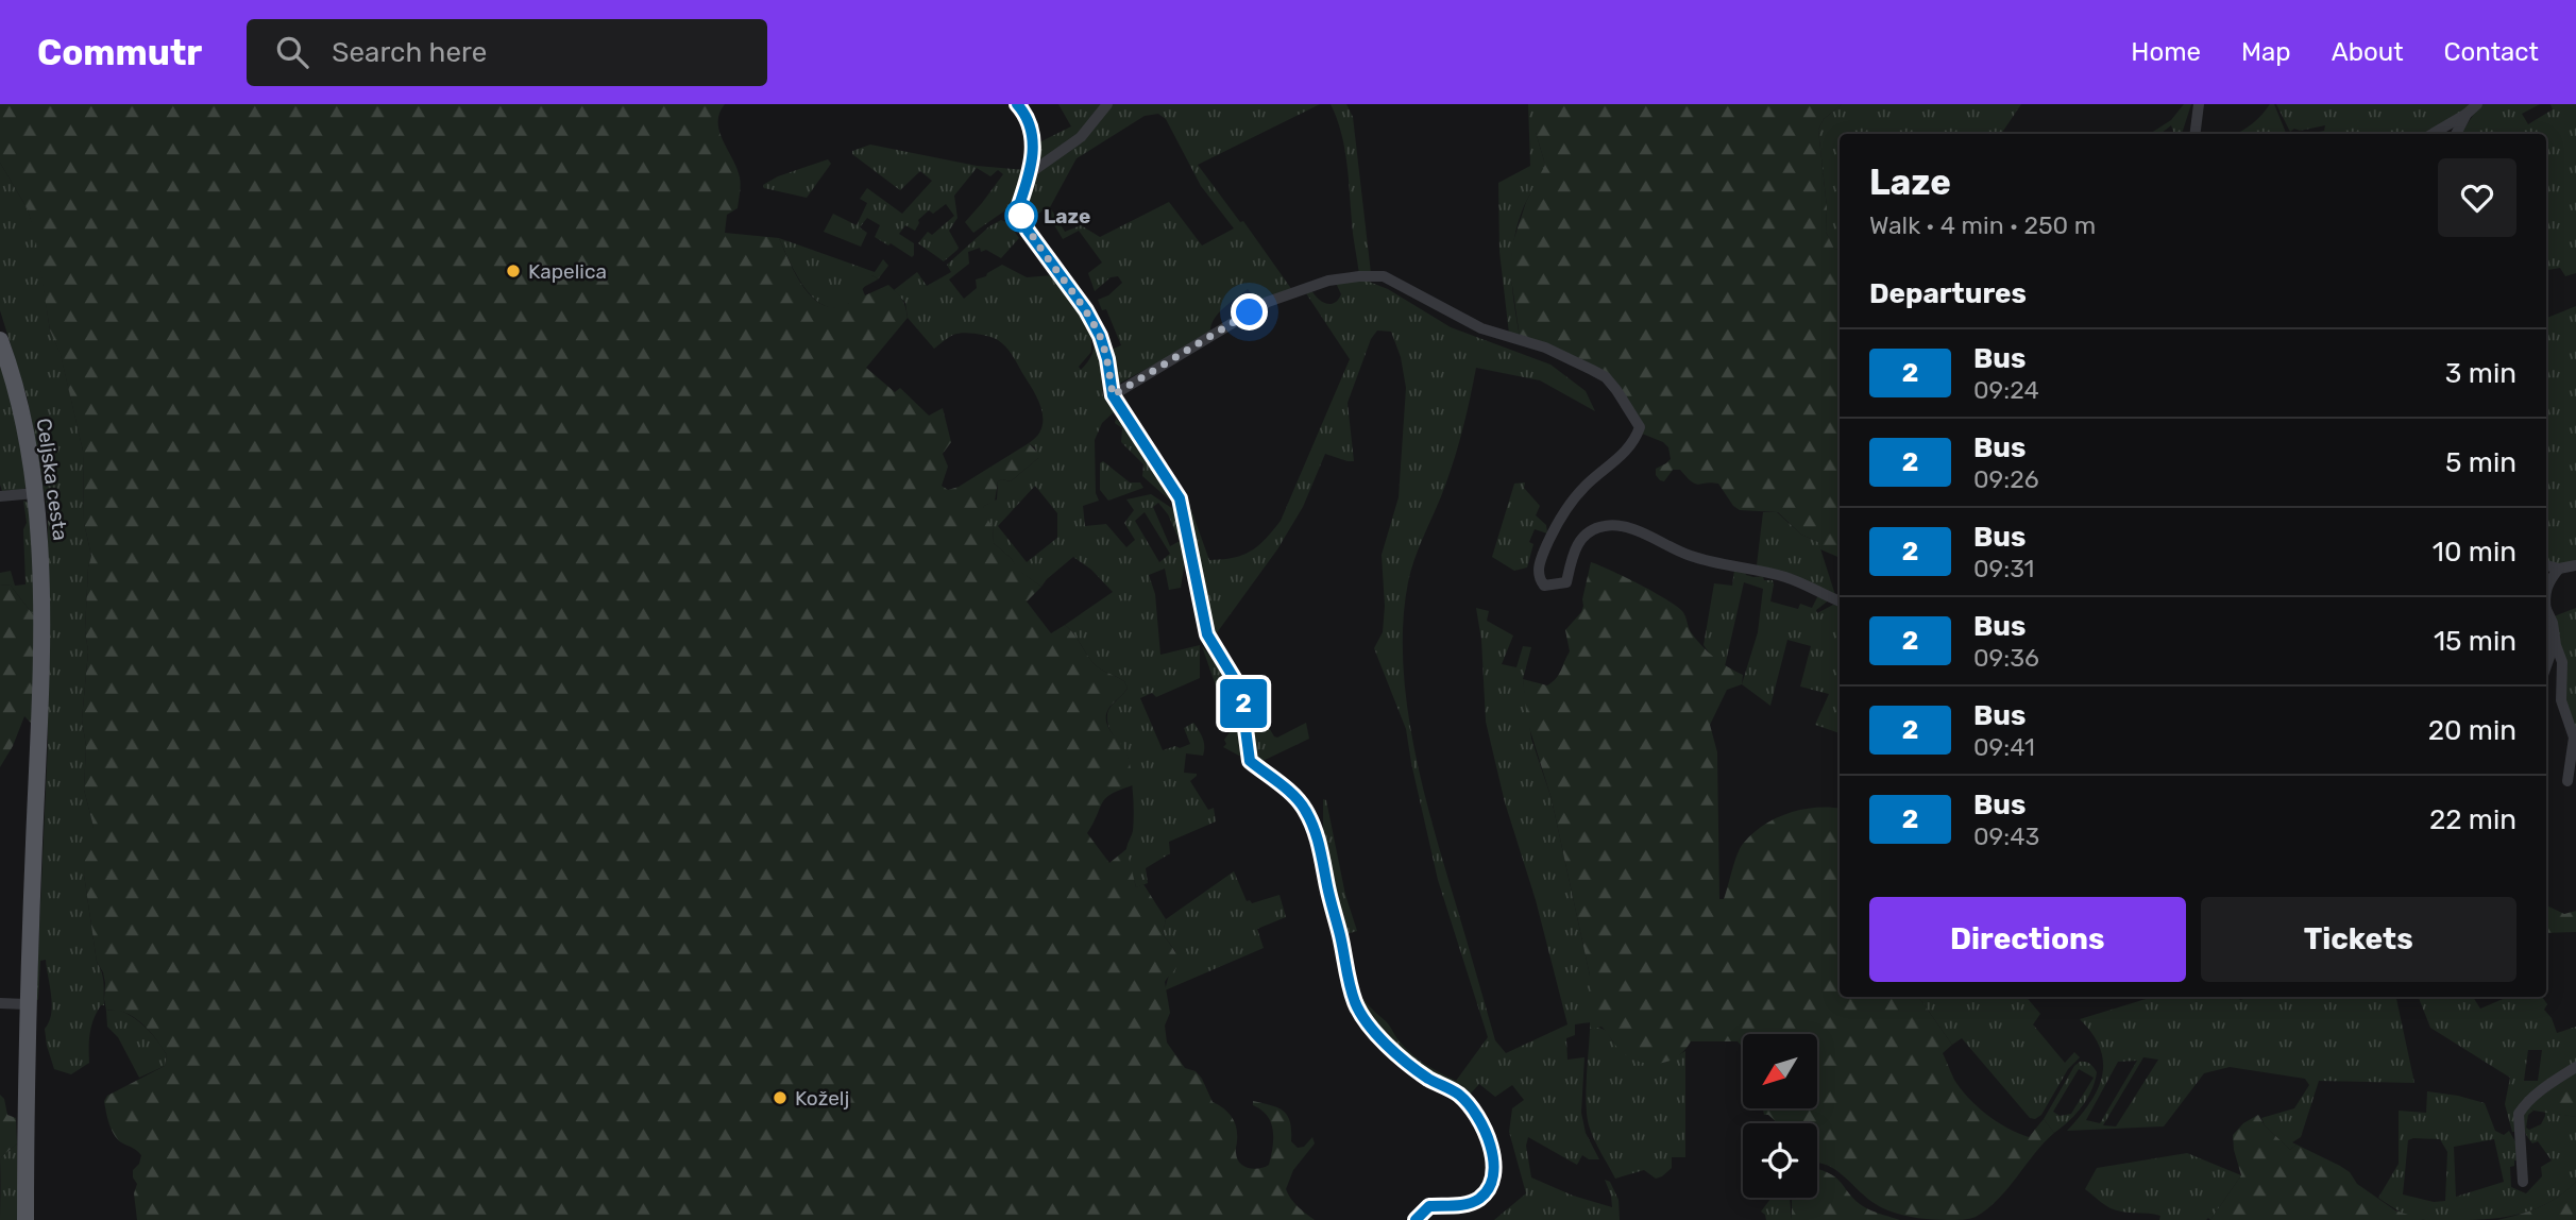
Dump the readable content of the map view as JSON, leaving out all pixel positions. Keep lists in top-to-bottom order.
{
  "streets": {
    "main road": ["Celjska cesta"]
  },
  "places": ["Laze", "Kapelica", "Koželj"],
  "lines": ["bus line 2"],
  "north": "bottom left",
  "page": {
    "header": "Commutr",
    "search": "Search here",
    "nav": [
      "Home",
      "Map",
      "About",
      "Contact"
    ],
    "on_map": "2",
    "heading": [
      ["Laze", "Walk · 4 min · 250 m"],
      "Departures"
    ],
    "list": [
      {
        "mark": "2",
        "name": "Bus",
        "note": "09:24",
        "value": "3 min"
      },
      {
        "mark": "2",
        "name": "Bus",
        "note": "09:26",
        "value": "5 min"
      },
      {
        "mark": "2",
        "name": "Bus",
        "note": "09:31",
        "value": "10 min"
      },
      {
        "mark": "2",
        "name": "Bus",
        "note": "09:36",
        "value": "15 min"
      },
      {
        "mark": "2",
        "name": "Bus",
        "note": "09:41",
        "value": "20 min"
      },
      {
        "mark": "2",
        "name": "Bus",
        "note": "09:43",
        "value": "22 min"
      }
    ],
    "buttons": ["Directions", "Tickets"]
  }
}
